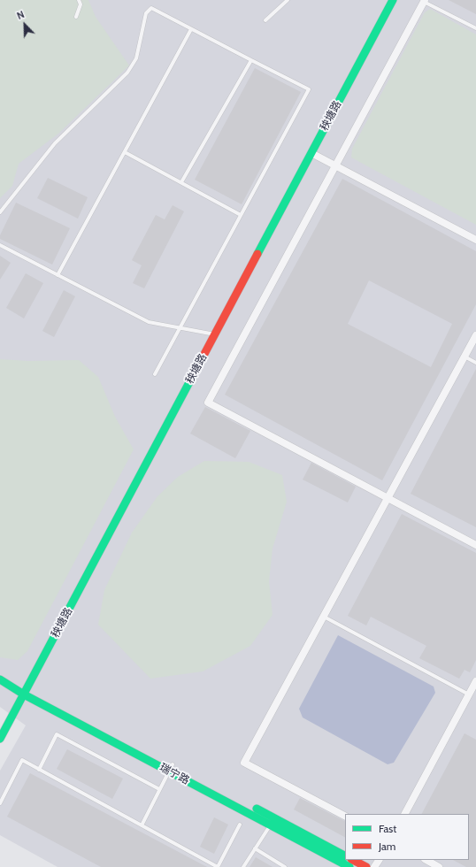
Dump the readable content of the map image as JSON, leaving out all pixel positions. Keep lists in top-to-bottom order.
{
  "streets": {
    "main road": ["秧塘路", "瑞宁路"]
  },
  "crossings": [
    ["秧塘路", "瑞宁路"]
  ],
  "legend": ["Fast", "Jam"],
  "north": "top left"
}
